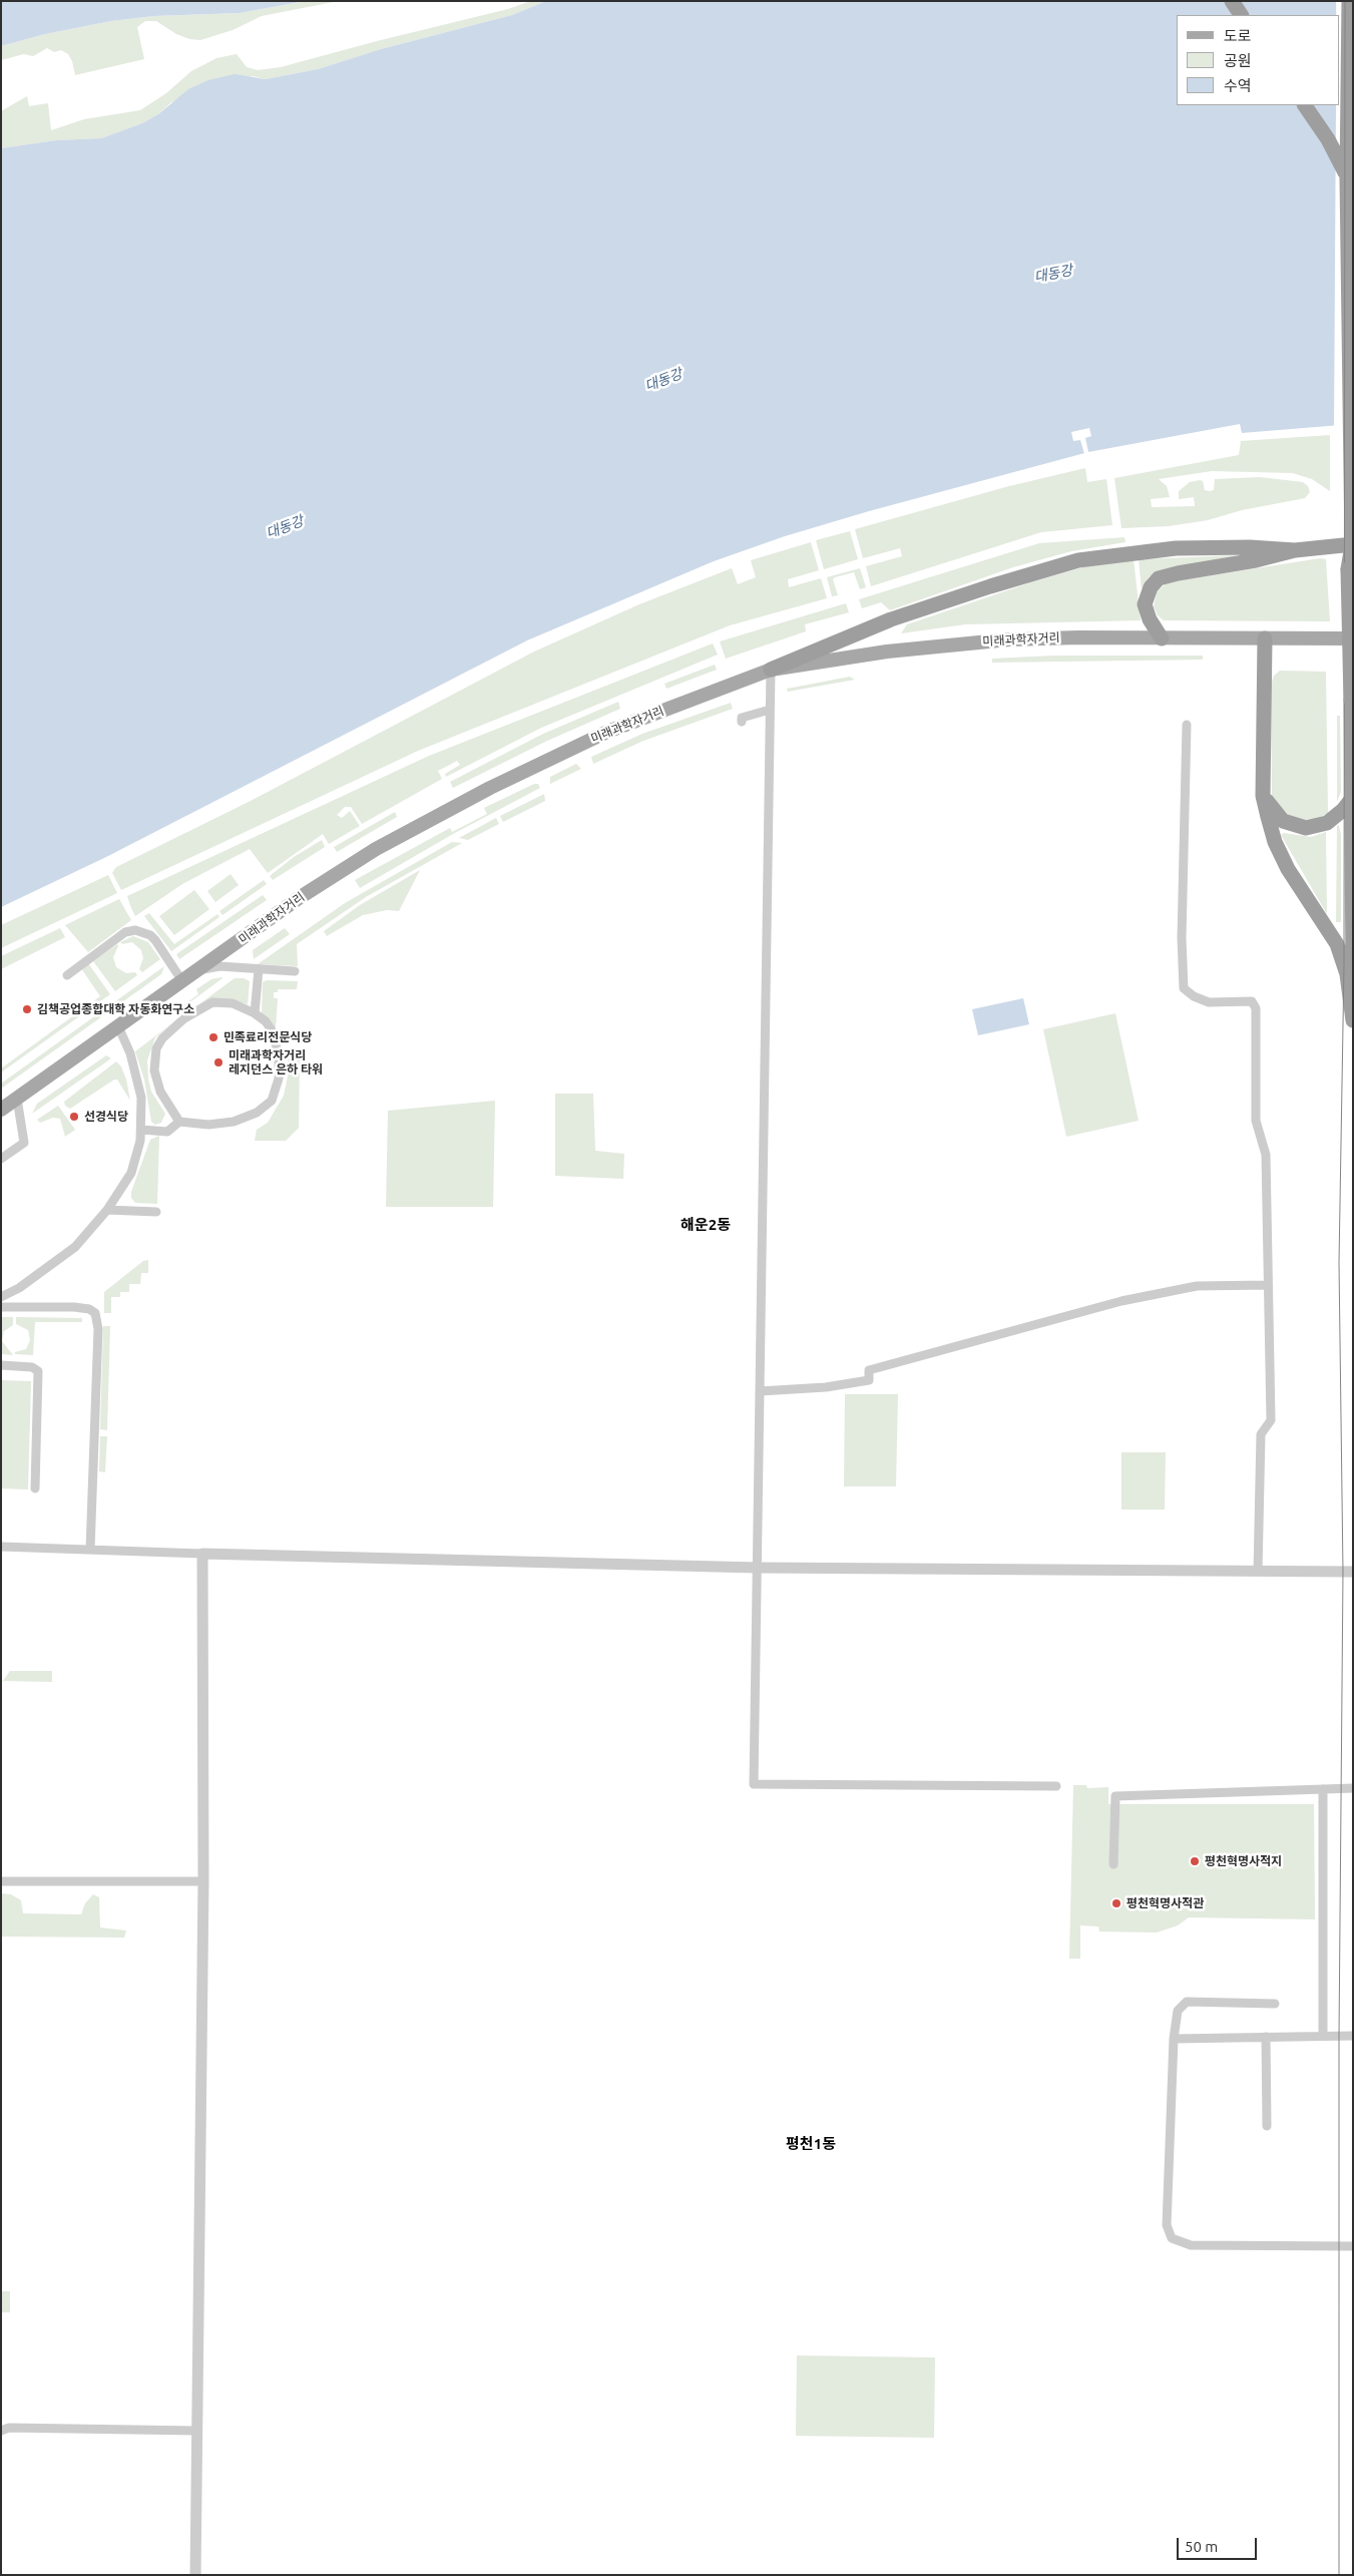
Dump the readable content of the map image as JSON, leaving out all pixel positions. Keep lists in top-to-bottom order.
{
  "streets": {
    "main road": ["미래과학자거리"]
  },
  "districts": ["해운2동", "평천1동"],
  "water": ["대동강"],
  "places": [
    "김책공업종합대학 자동화연구소",
    "민족료리전문식당",
    "미래과학자거리 레지던스 은하 타워",
    "선경식당",
    "평천혁명사적지",
    "평천혁명사적관"
  ],
  "legend": ["도로", "공원", "수역"],
  "scale_bar": "50 m"
}
